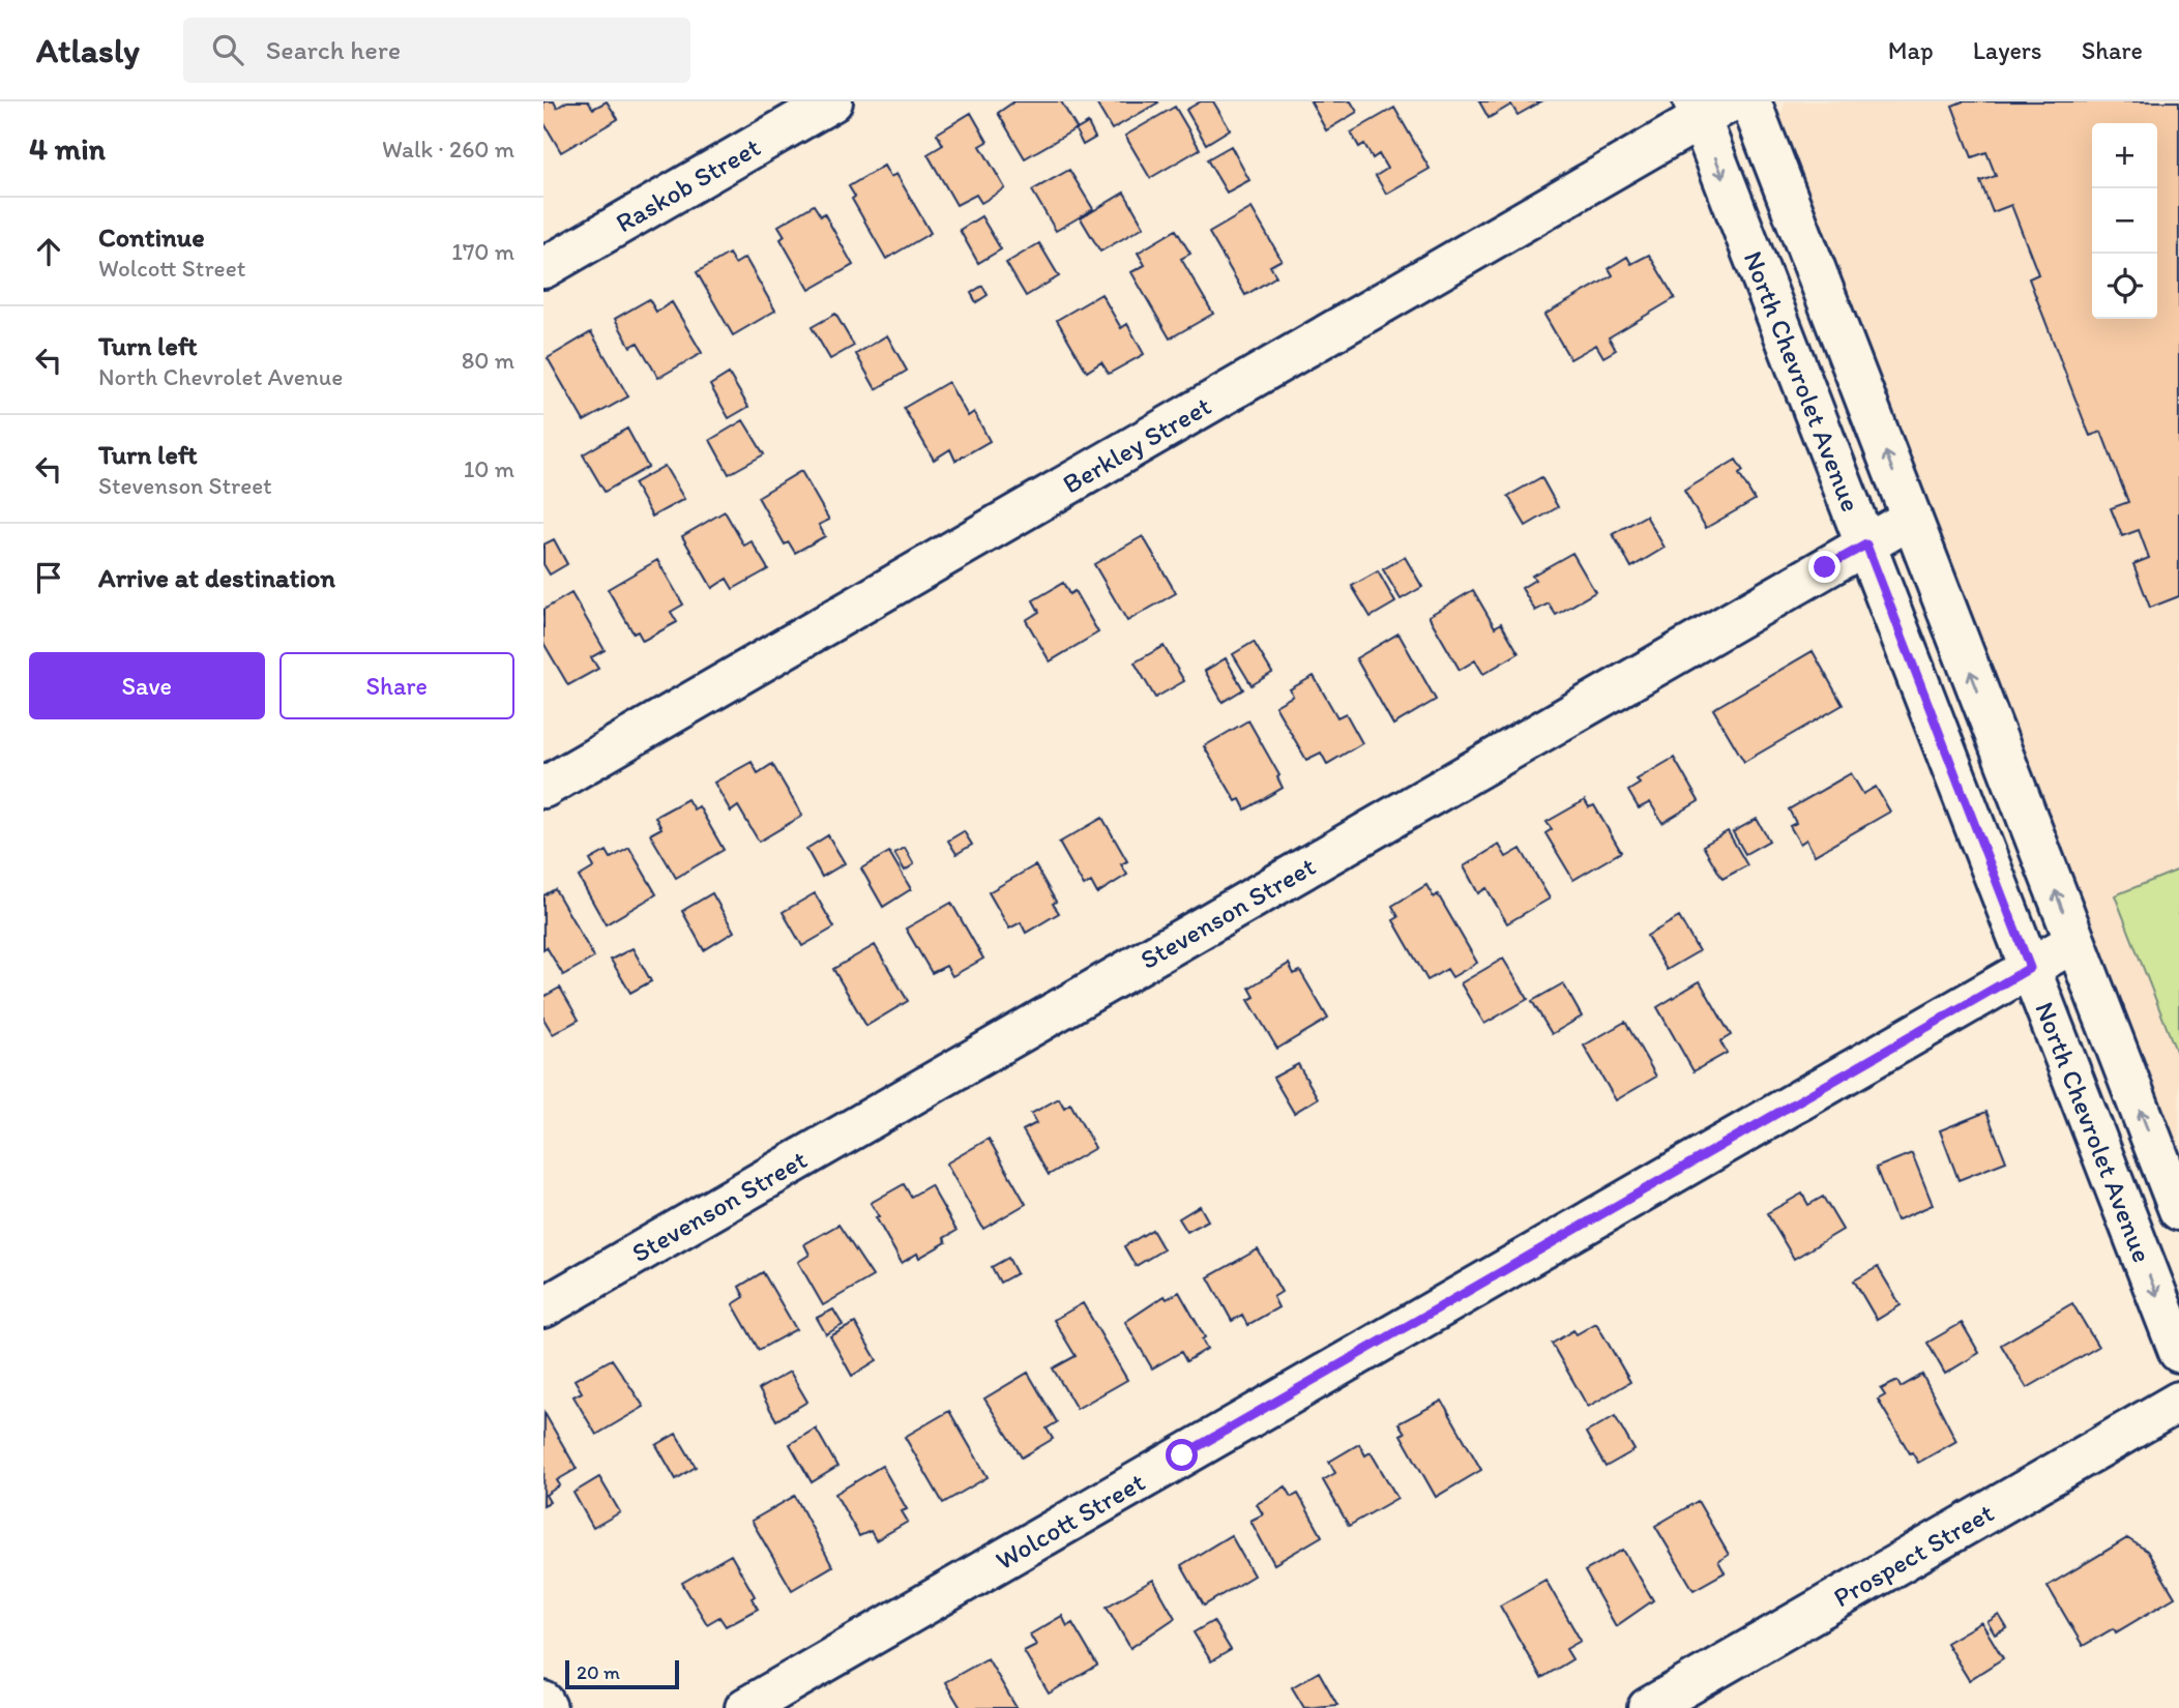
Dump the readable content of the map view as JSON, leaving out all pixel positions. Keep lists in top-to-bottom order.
{
  "streets": {
    "street": [
      "Raskob Street",
      "North Chevrolet Avenue",
      "Berkley Street",
      "Stevenson Street",
      "Wolcott Street",
      "Prospect Street"
    ]
  },
  "crossings": [
    ["North Chevrolet Avenue", "Berkley Street"],
    ["North Chevrolet Avenue", "Stevenson Street"],
    ["North Chevrolet Avenue", "Wolcott Street"]
  ],
  "scale_bar": "20 m",
  "page": {
    "header": "Atlasly",
    "search": "Search here",
    "nav": ["Map", "Layers", "Share"],
    "heading": ["4 min", "Walk · 260 m"],
    "map_buttons": ["+", "−"],
    "list": [
      ["Continue", "Wolcott Street", "170 m"],
      ["Turn left", "North Chevrolet Avenue", "80 m"],
      ["Turn left", "Stevenson Street", "10 m"],
      "Arrive at destination"
    ],
    "buttons": ["Save", "Share"],
    "scale": "20 m"
  }
}
